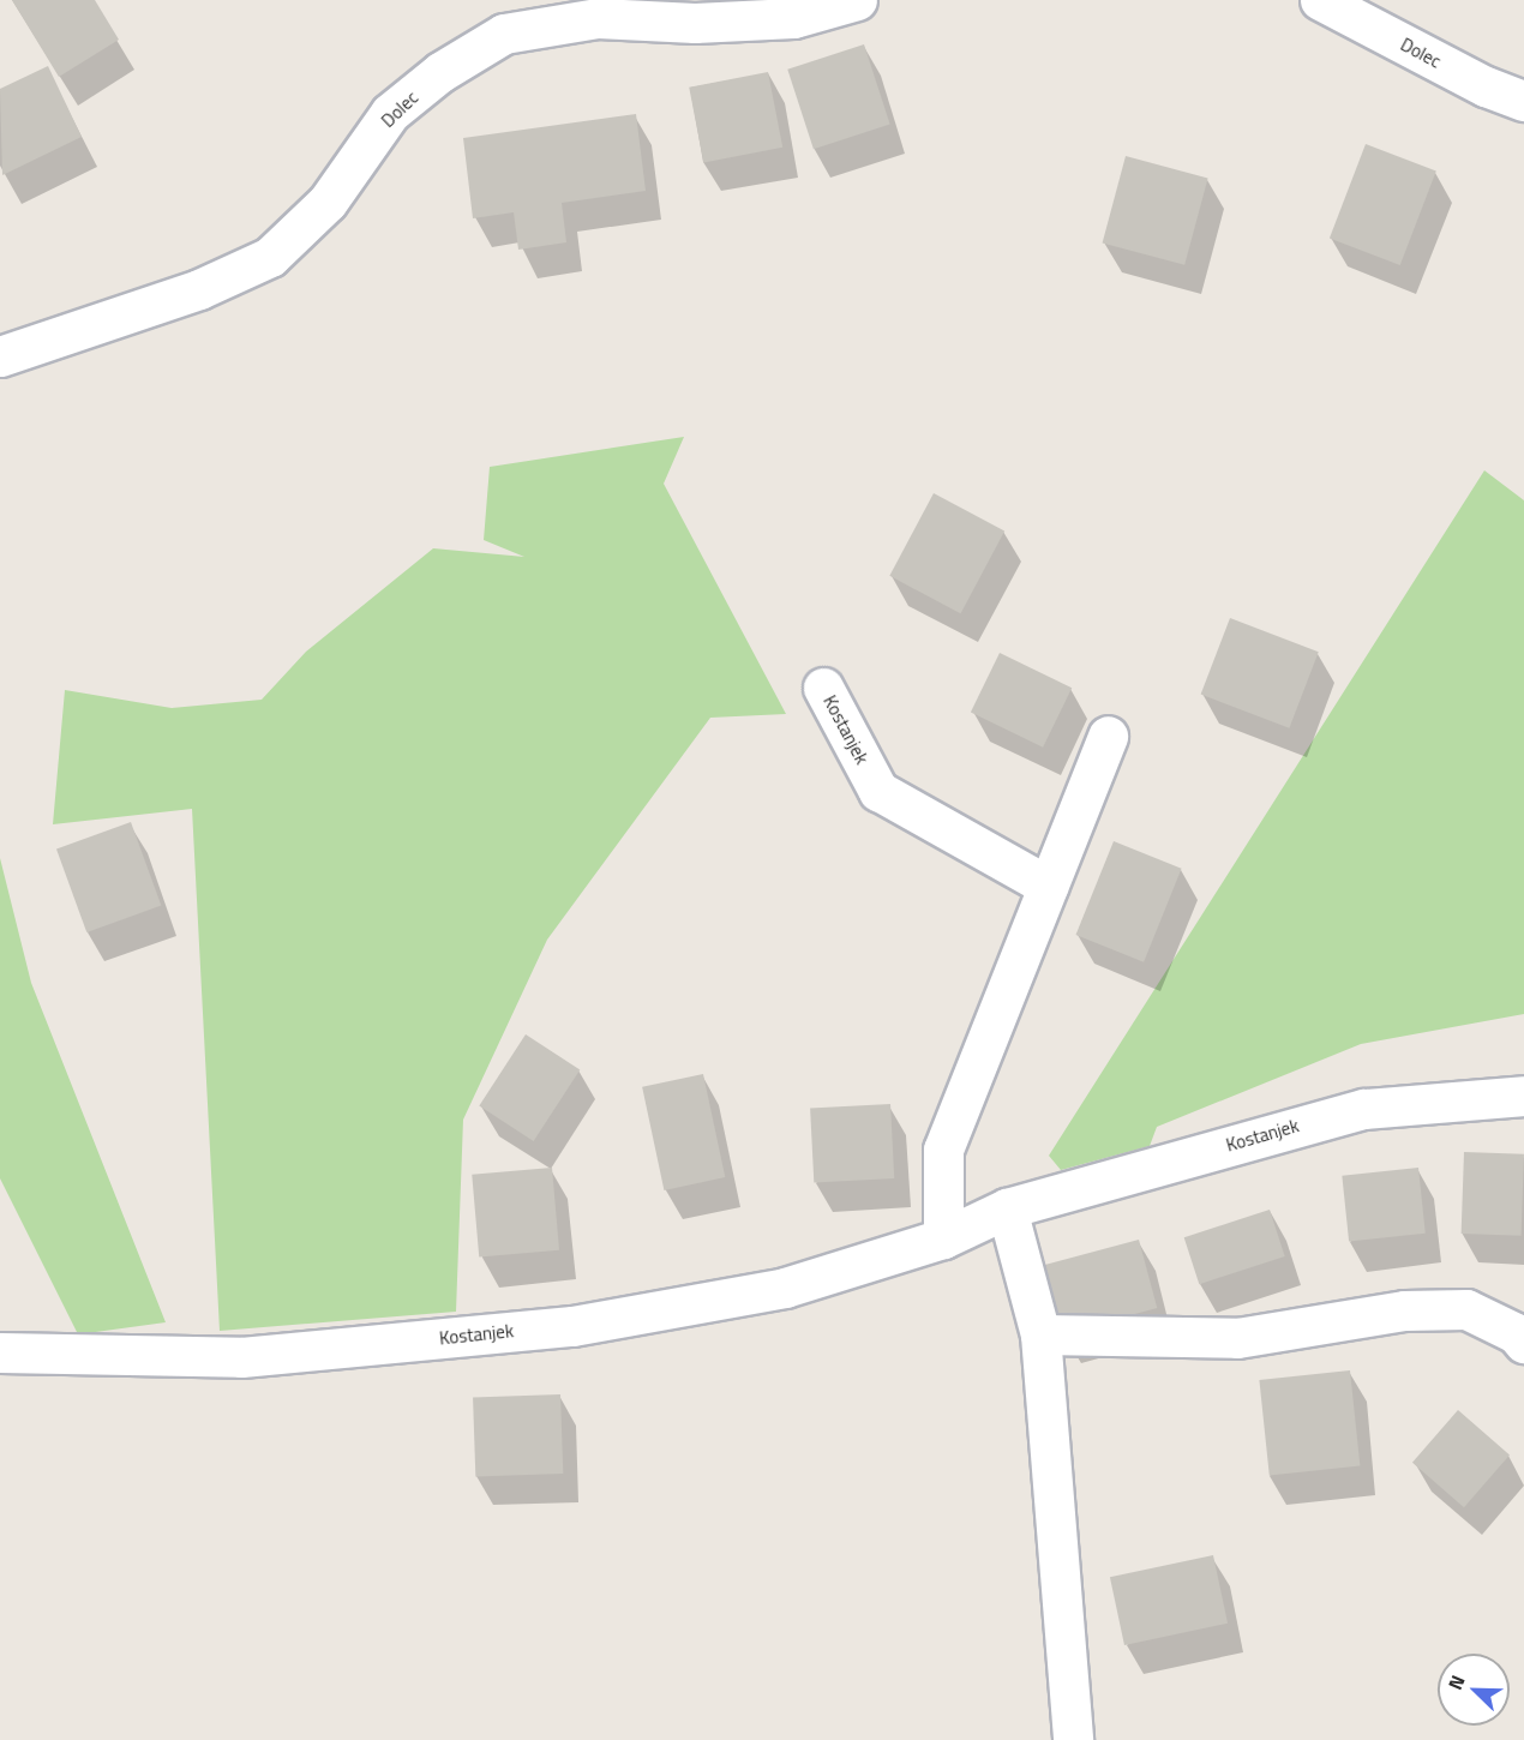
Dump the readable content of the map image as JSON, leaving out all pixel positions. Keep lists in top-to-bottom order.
{
  "streets": {
    "street": ["Dolec", "Kostanjek"]
  },
  "north": "top left"
}
